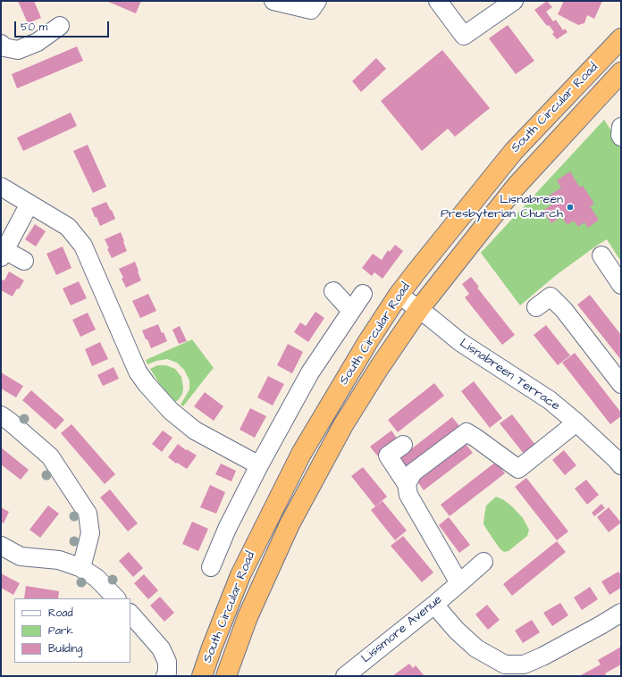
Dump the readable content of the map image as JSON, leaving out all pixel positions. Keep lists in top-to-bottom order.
{
  "streets": {
    "highway": ["South Circular Road"],
    "street": ["Lisnabreen Terrace", "Lissmore Avenue"]
  },
  "crossings": [
    ["South Circular Road", "Lisnabreen Terrace"]
  ],
  "places": ["Lisnabreen Presbyterian Church"],
  "legend": ["Road", "Park", "Building"],
  "scale_bar": "50 m"
}
